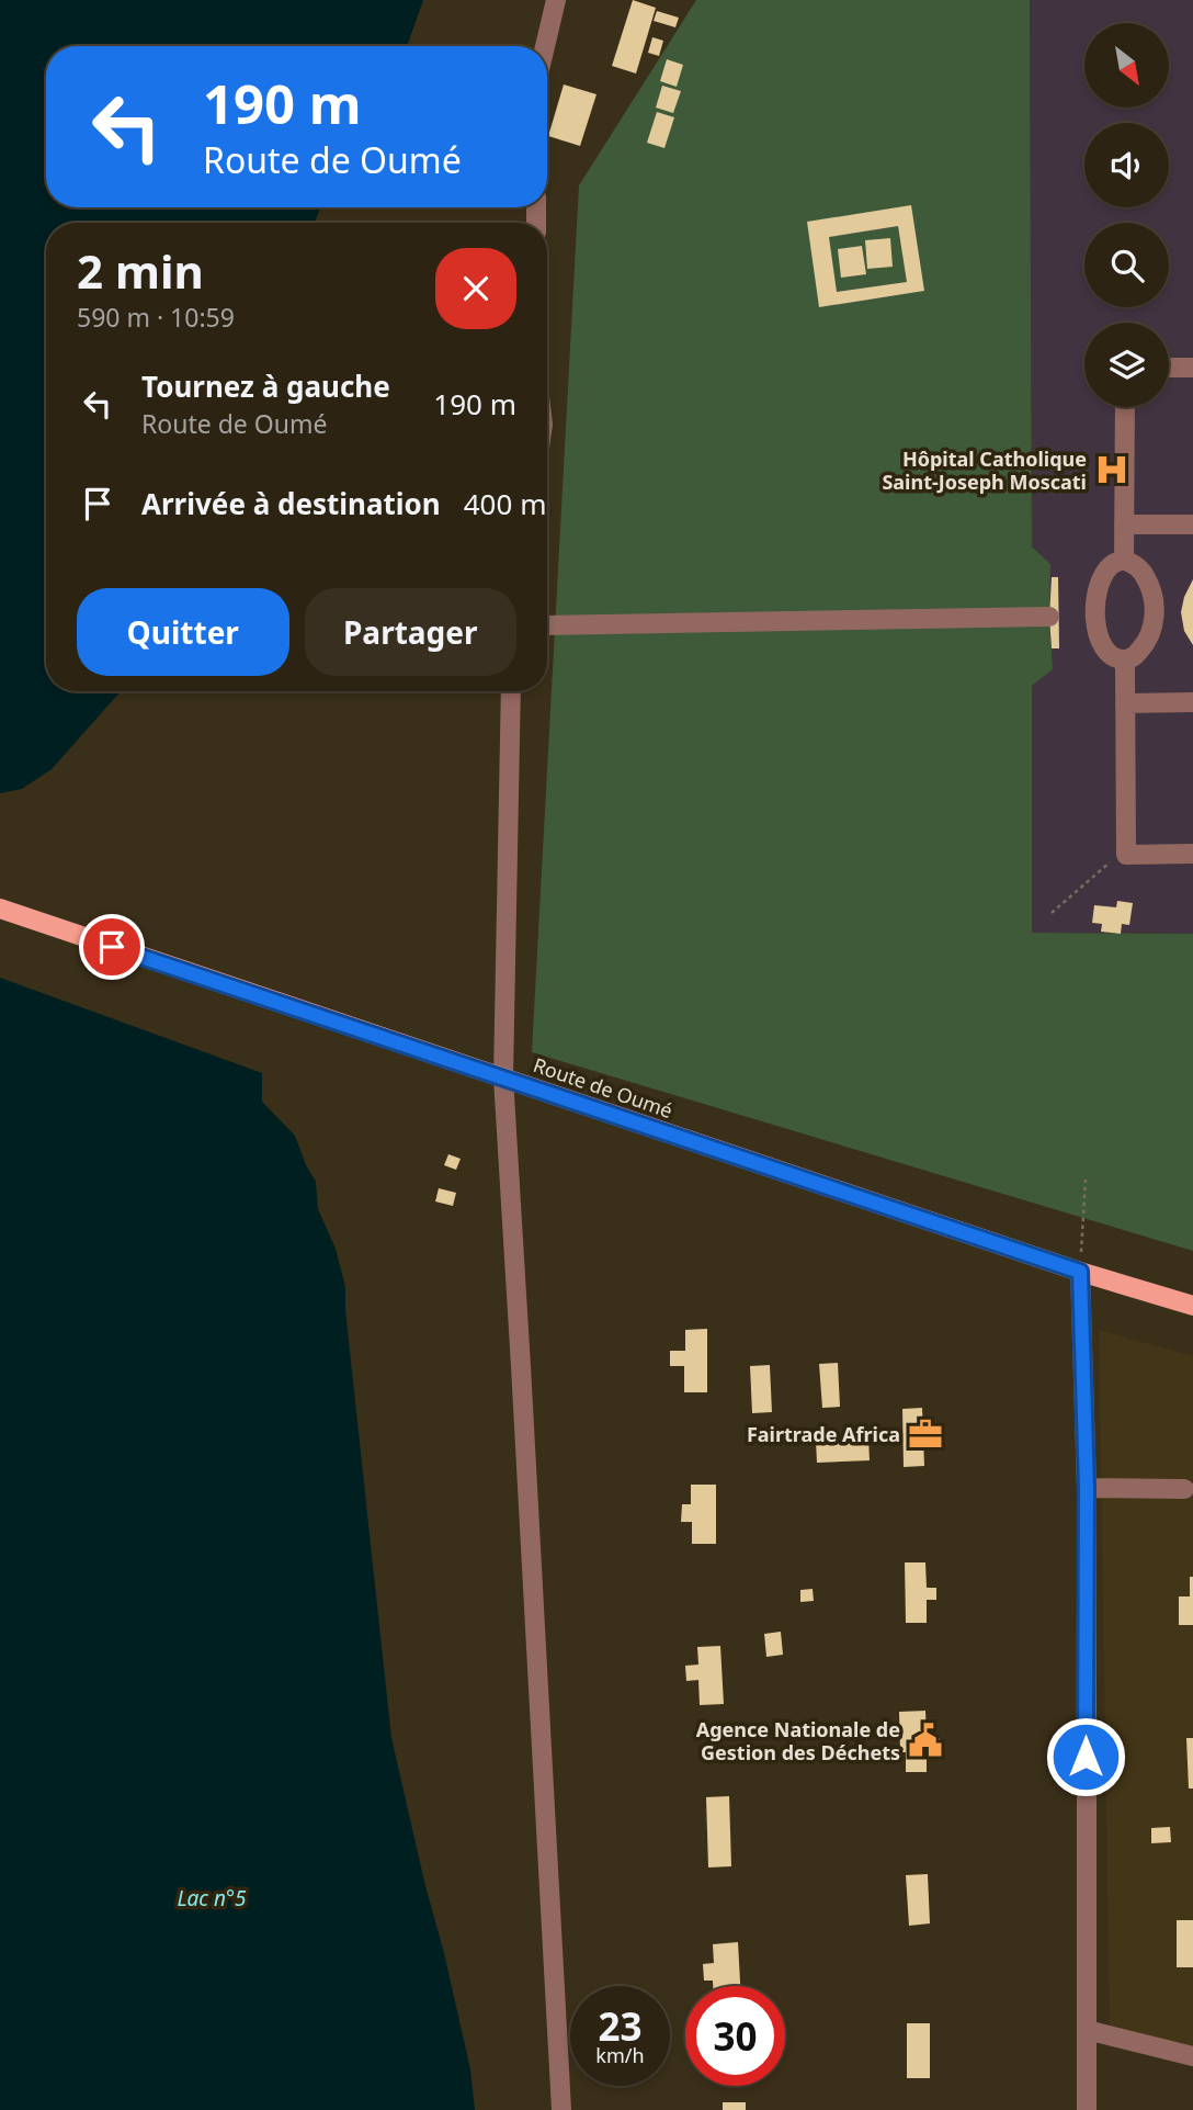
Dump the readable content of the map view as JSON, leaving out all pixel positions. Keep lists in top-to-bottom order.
{
  "streets": {
    "main road": ["Route de Oumé"]
  },
  "water": ["Lac n°5"],
  "places": {
    "hospital": ["Hôpital Catholique Saint-Joseph Moscati"],
    "office": ["Fairtrade Africa"],
    "public building": ["Agence Nationale de Gestion des Déchets"]
  },
  "north": "bottom right",
  "page": {
    "turn": ["190 m", "Route de Oumé"],
    "heading": ["2 min", "590 m · 10:59"],
    "list": [
      {
        "name": "Tournez à gauche",
        "note": "Route de Oumé",
        "value": "190 m"
      },
      {
        "name": "Arrivée à destination",
        "value": "400 m"
      }
    ],
    "buttons": ["Quitter", "Partager"],
    "speed": "23 km/h",
    "limit": "30"
  }
}
